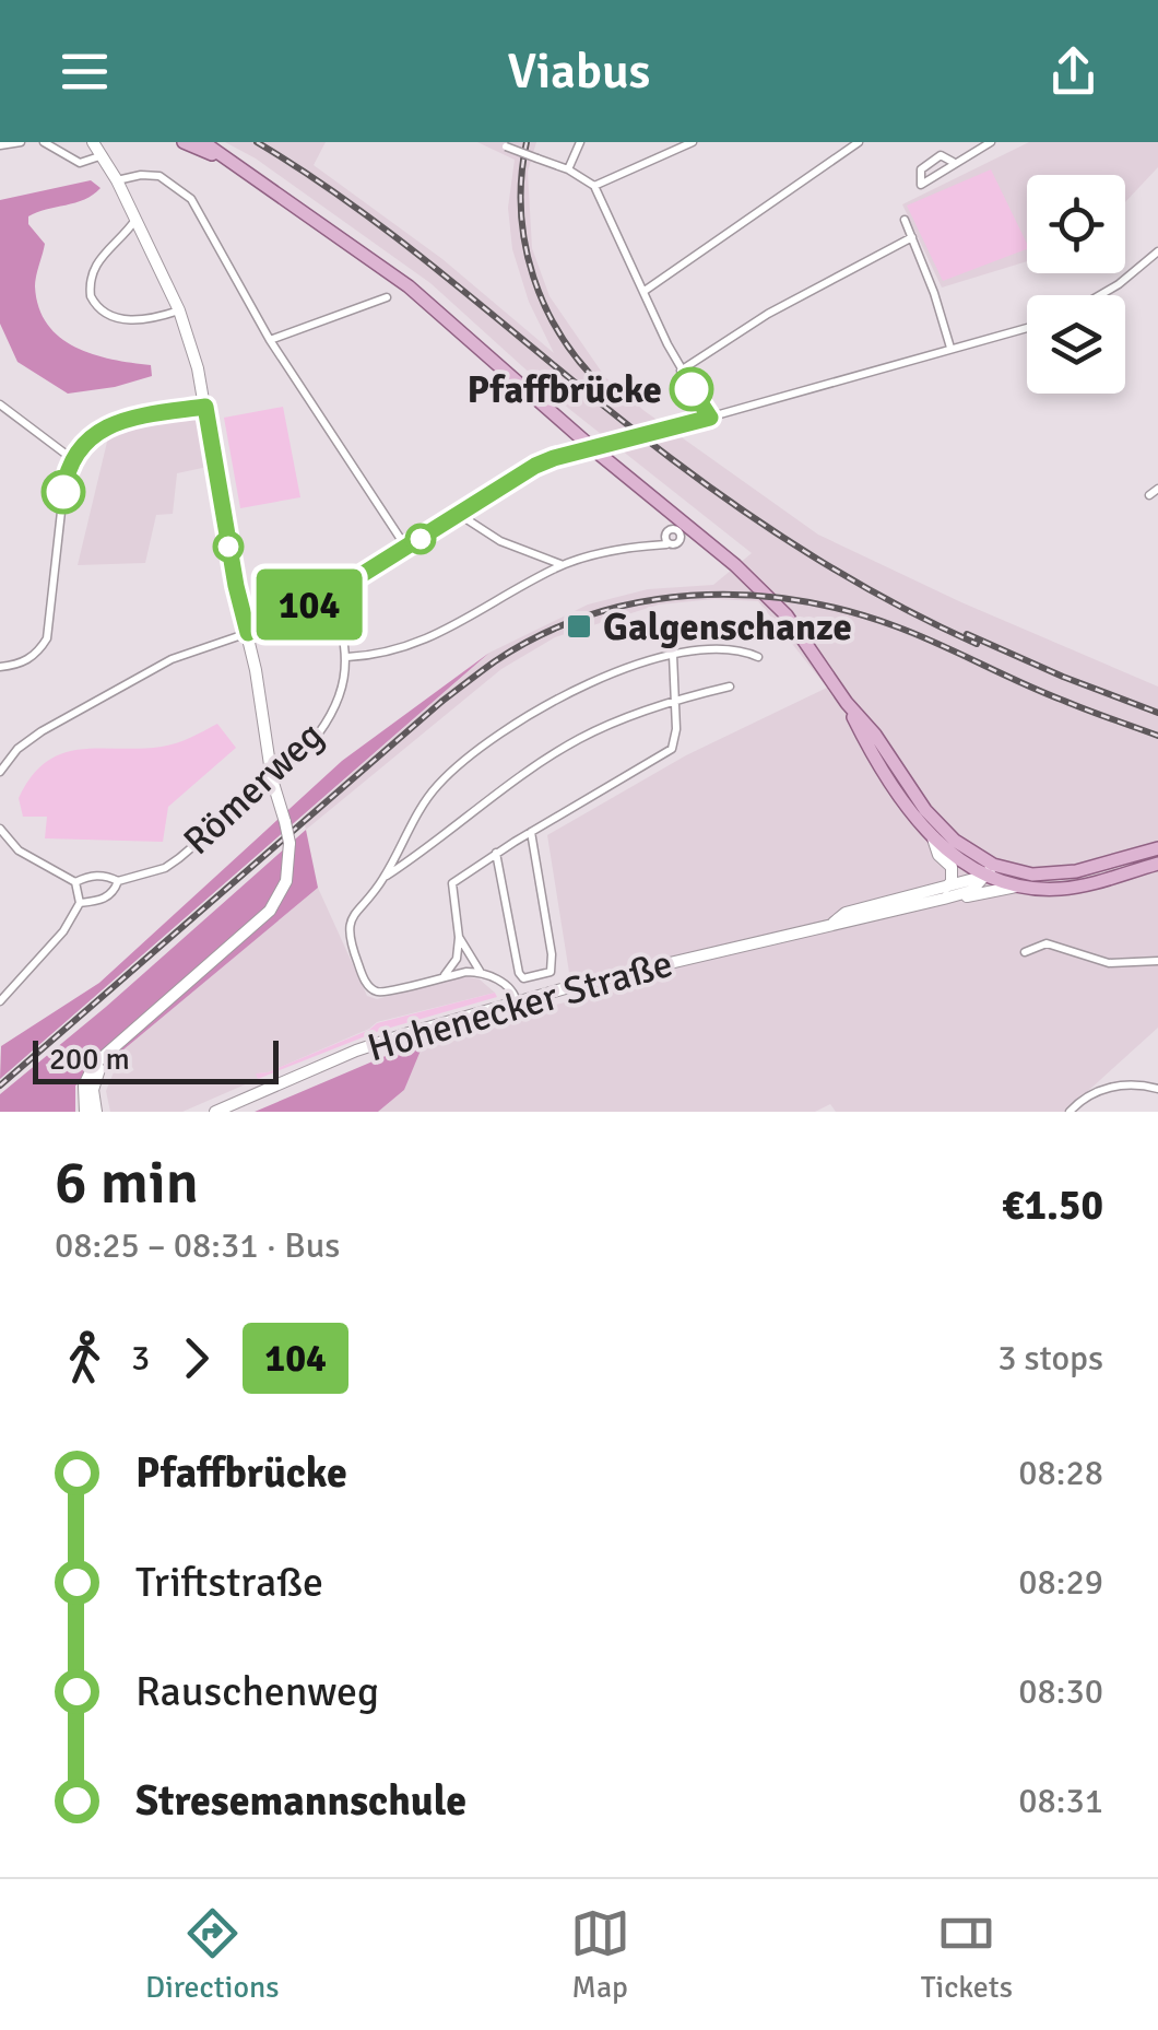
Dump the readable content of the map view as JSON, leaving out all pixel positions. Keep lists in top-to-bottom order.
{
  "streets": {
    "street": ["Römerweg", "Hohenecker Straße"]
  },
  "places": {
    "other": ["Pfaffbrücke"],
    "transit": ["Galgenschanze"]
  },
  "lines": ["bus line 104"],
  "scale_bar": "200 m",
  "page": {
    "header": "Viabus",
    "on_map": "104",
    "scale": "200 m",
    "heading": ["6 min", "08:25 – 08:31 · Bus", "€1.50"],
    "legs": ["3", "104", "3 stops"],
    "list": [
      {
        "name": "Pfaffbrücke",
        "value": "08:28"
      },
      {
        "name": "Triftstraße",
        "value": "08:29"
      },
      {
        "name": "Rauschenweg",
        "value": "08:30"
      },
      {
        "name": "Stresemannschule",
        "value": "08:31"
      }
    ],
    "tabs": ["Directions", "Map", "Tickets"]
  }
}
